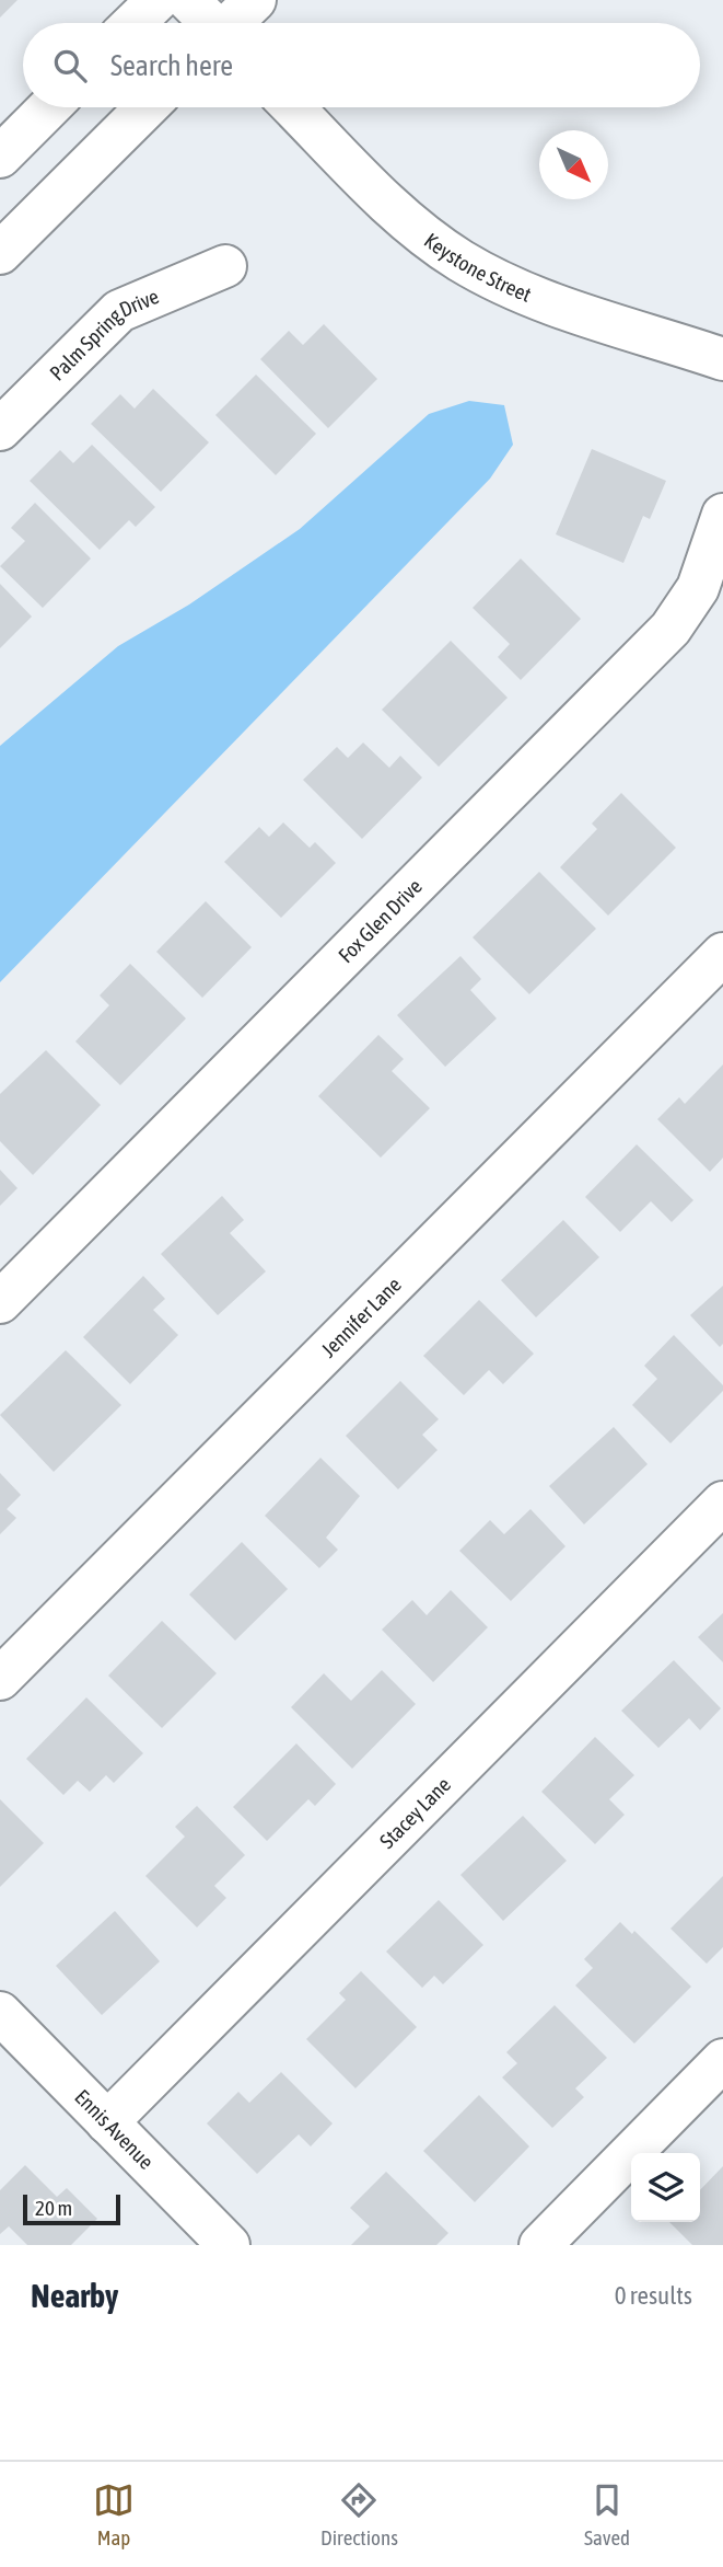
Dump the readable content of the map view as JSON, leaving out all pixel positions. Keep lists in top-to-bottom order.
{
  "streets": {
    "street": [
      "Keystone Street",
      "Palm Spring Drive",
      "Fox Glen Drive",
      "Jennifer Lane",
      "Stacey Lane",
      "Ennis Avenue"
    ]
  },
  "crossings": [
    ["Stacey Lane", "Ennis Avenue"]
  ],
  "scale_bar": "20 m",
  "north": "bottom right",
  "page": {
    "search": "Search here",
    "scale": "20 m",
    "heading": ["Nearby", "0 results"],
    "nav": ["Map", "Directions", "Saved"]
  }
}
